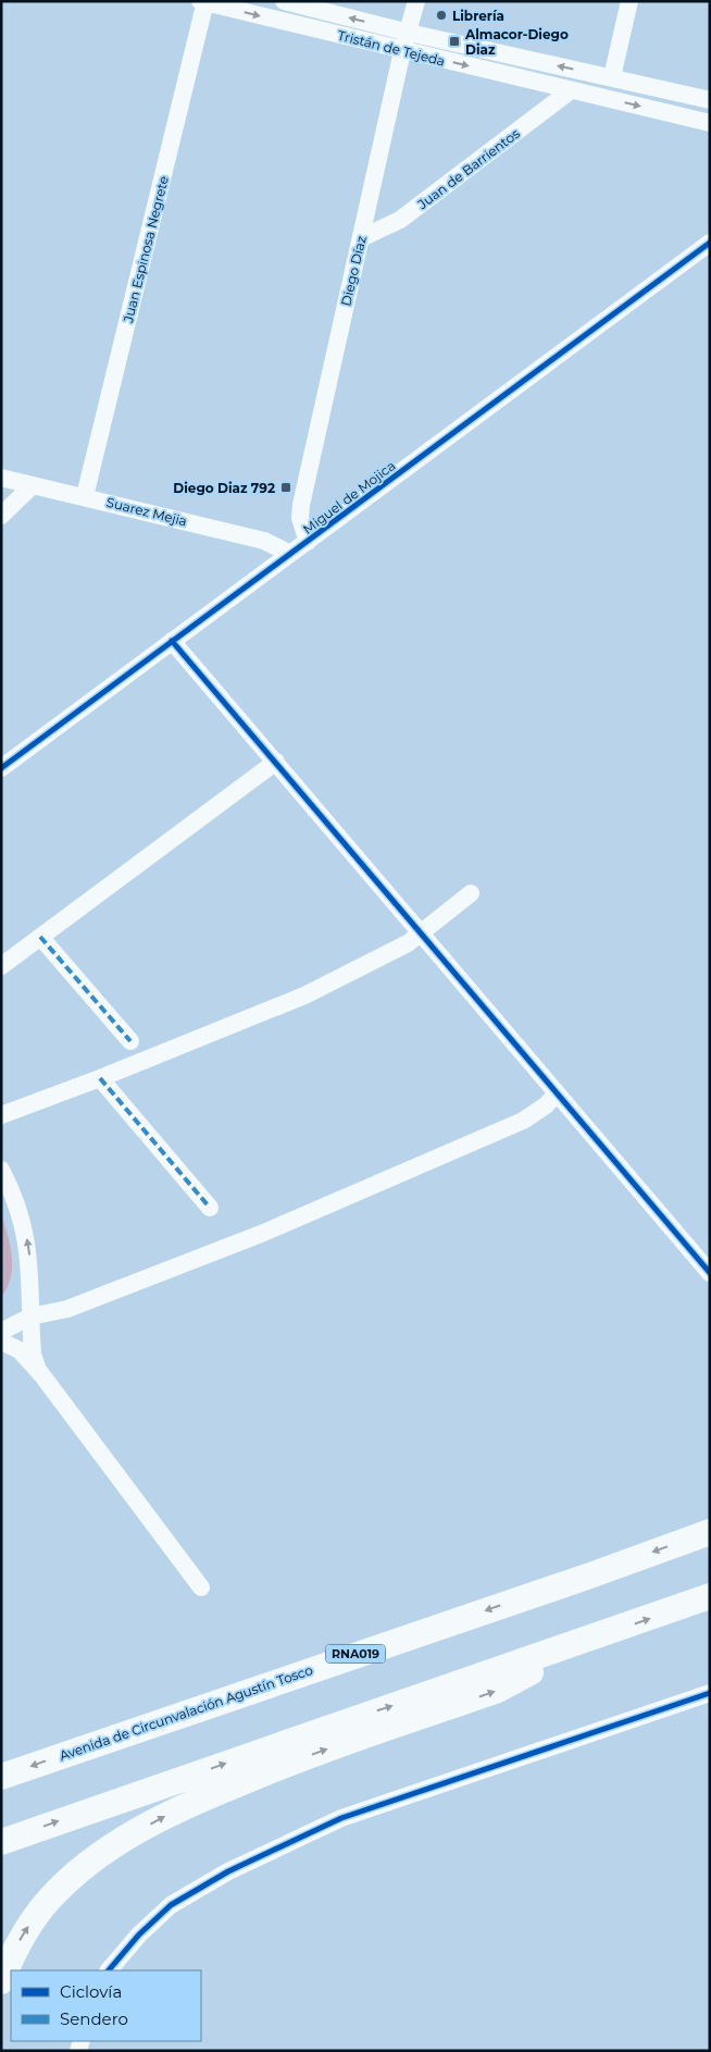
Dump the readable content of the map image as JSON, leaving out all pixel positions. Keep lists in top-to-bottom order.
{
  "streets": {
    "highway": ["RNA019", "Avenida de Circunvalación Agustín Tosco"],
    "street": [
      "Tristán de Tejeda",
      "Juan de Barrientos",
      "Juan Espinosa Negrete",
      "Diego Díaz",
      "Miguel de Mojica",
      "Suarez Mejia"
    ]
  },
  "crossings": [
    ["Tristán de Tejeda", "Juan de Barrientos"],
    ["Tristán de Tejeda", "Juan Espinosa Negrete"],
    ["Tristán de Tejeda", "Diego Díaz"],
    ["Juan de Barrientos", "Diego Díaz"],
    ["Juan Espinosa Negrete", "Suarez Mejia"],
    ["Diego Díaz", "Miguel de Mojica"],
    ["Miguel de Mojica", "Suarez Mejia"]
  ],
  "places": {
    "other": ["Librería"],
    "transit": ["Almacor-Diego Diaz", "Diego Diaz 792"]
  },
  "legend": ["Ciclovía", "Sendero"]
}
